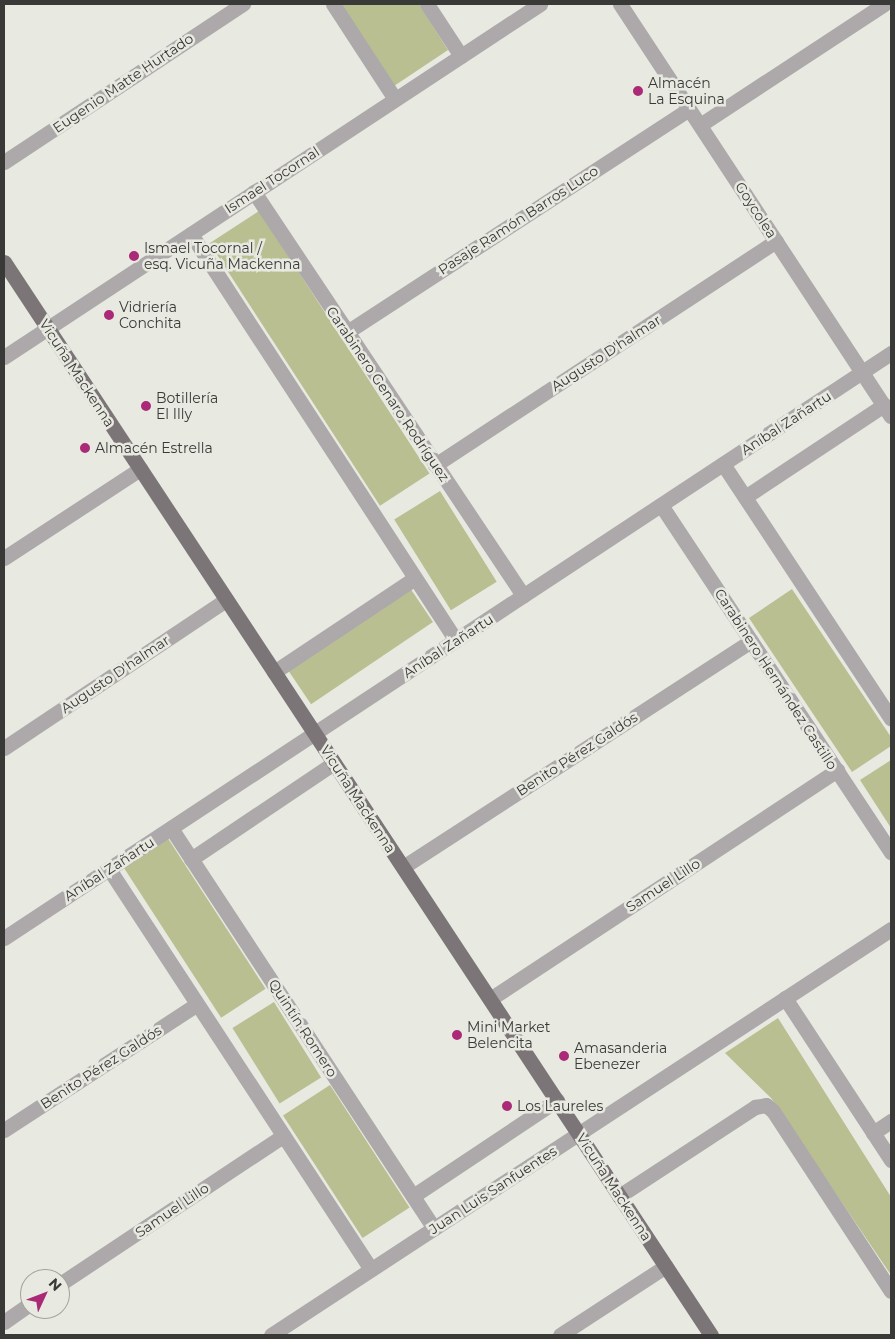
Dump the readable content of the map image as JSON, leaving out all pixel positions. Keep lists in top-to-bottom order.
{
  "streets": {
    "main road": ["Vicuña Mackenna"],
    "street": [
      "Eugenio Matte Hurtado",
      "Ismael Tocornal",
      "Goycolea",
      "Pasaje Ramón Barros Luco",
      "Augusto D'halmar",
      "Carabinero Genaro Rodríguez",
      "Aníbal Zañartu",
      "Carabinero Hernández Castillo",
      "Benito Pérez Galdós",
      "Samuel Lillo",
      "Quintín Romero",
      "Juan Luis Sanfuentes"
    ]
  },
  "crossings": [
    ["Ismael Tocornal", "Vicuña Mackenna"],
    ["Ismael Tocornal", "Carabinero Genaro Rodríguez"],
    ["Goycolea", "Pasaje Ramón Barros Luco"],
    ["Goycolea", "Augusto D'halmar"],
    ["Goycolea", "Aníbal Zañartu"],
    ["Pasaje Ramón Barros Luco", "Carabinero Genaro Rodríguez"],
    ["Augusto D'halmar", "Vicuña Mackenna"],
    ["Augusto D'halmar", "Carabinero Genaro Rodríguez"],
    ["Vicuña Mackenna", "Aníbal Zañartu"],
    ["Vicuña Mackenna", "Benito Pérez Galdós"],
    ["Vicuña Mackenna", "Samuel Lillo"],
    ["Vicuña Mackenna", "Juan Luis Sanfuentes"],
    ["Carabinero Genaro Rodríguez", "Aníbal Zañartu"],
    ["Aníbal Zañartu", "Carabinero Hernández Castillo"],
    ["Aníbal Zañartu", "Quintín Romero"],
    ["Carabinero Hernández Castillo", "Benito Pérez Galdós"],
    ["Carabinero Hernández Castillo", "Samuel Lillo"],
    ["Quintín Romero", "Juan Luis Sanfuentes"]
  ],
  "places": [
    "Almacén La Esquina",
    "Ismael Tocornal / esq. Vicuña Mackenna",
    "Vidriería Conchita",
    "Botillería El Illy",
    "Almacén Estrella",
    "Mini Market Belencita",
    "Amasanderia Ebenezer",
    "Los Laureles"
  ],
  "north": "top right"
}
